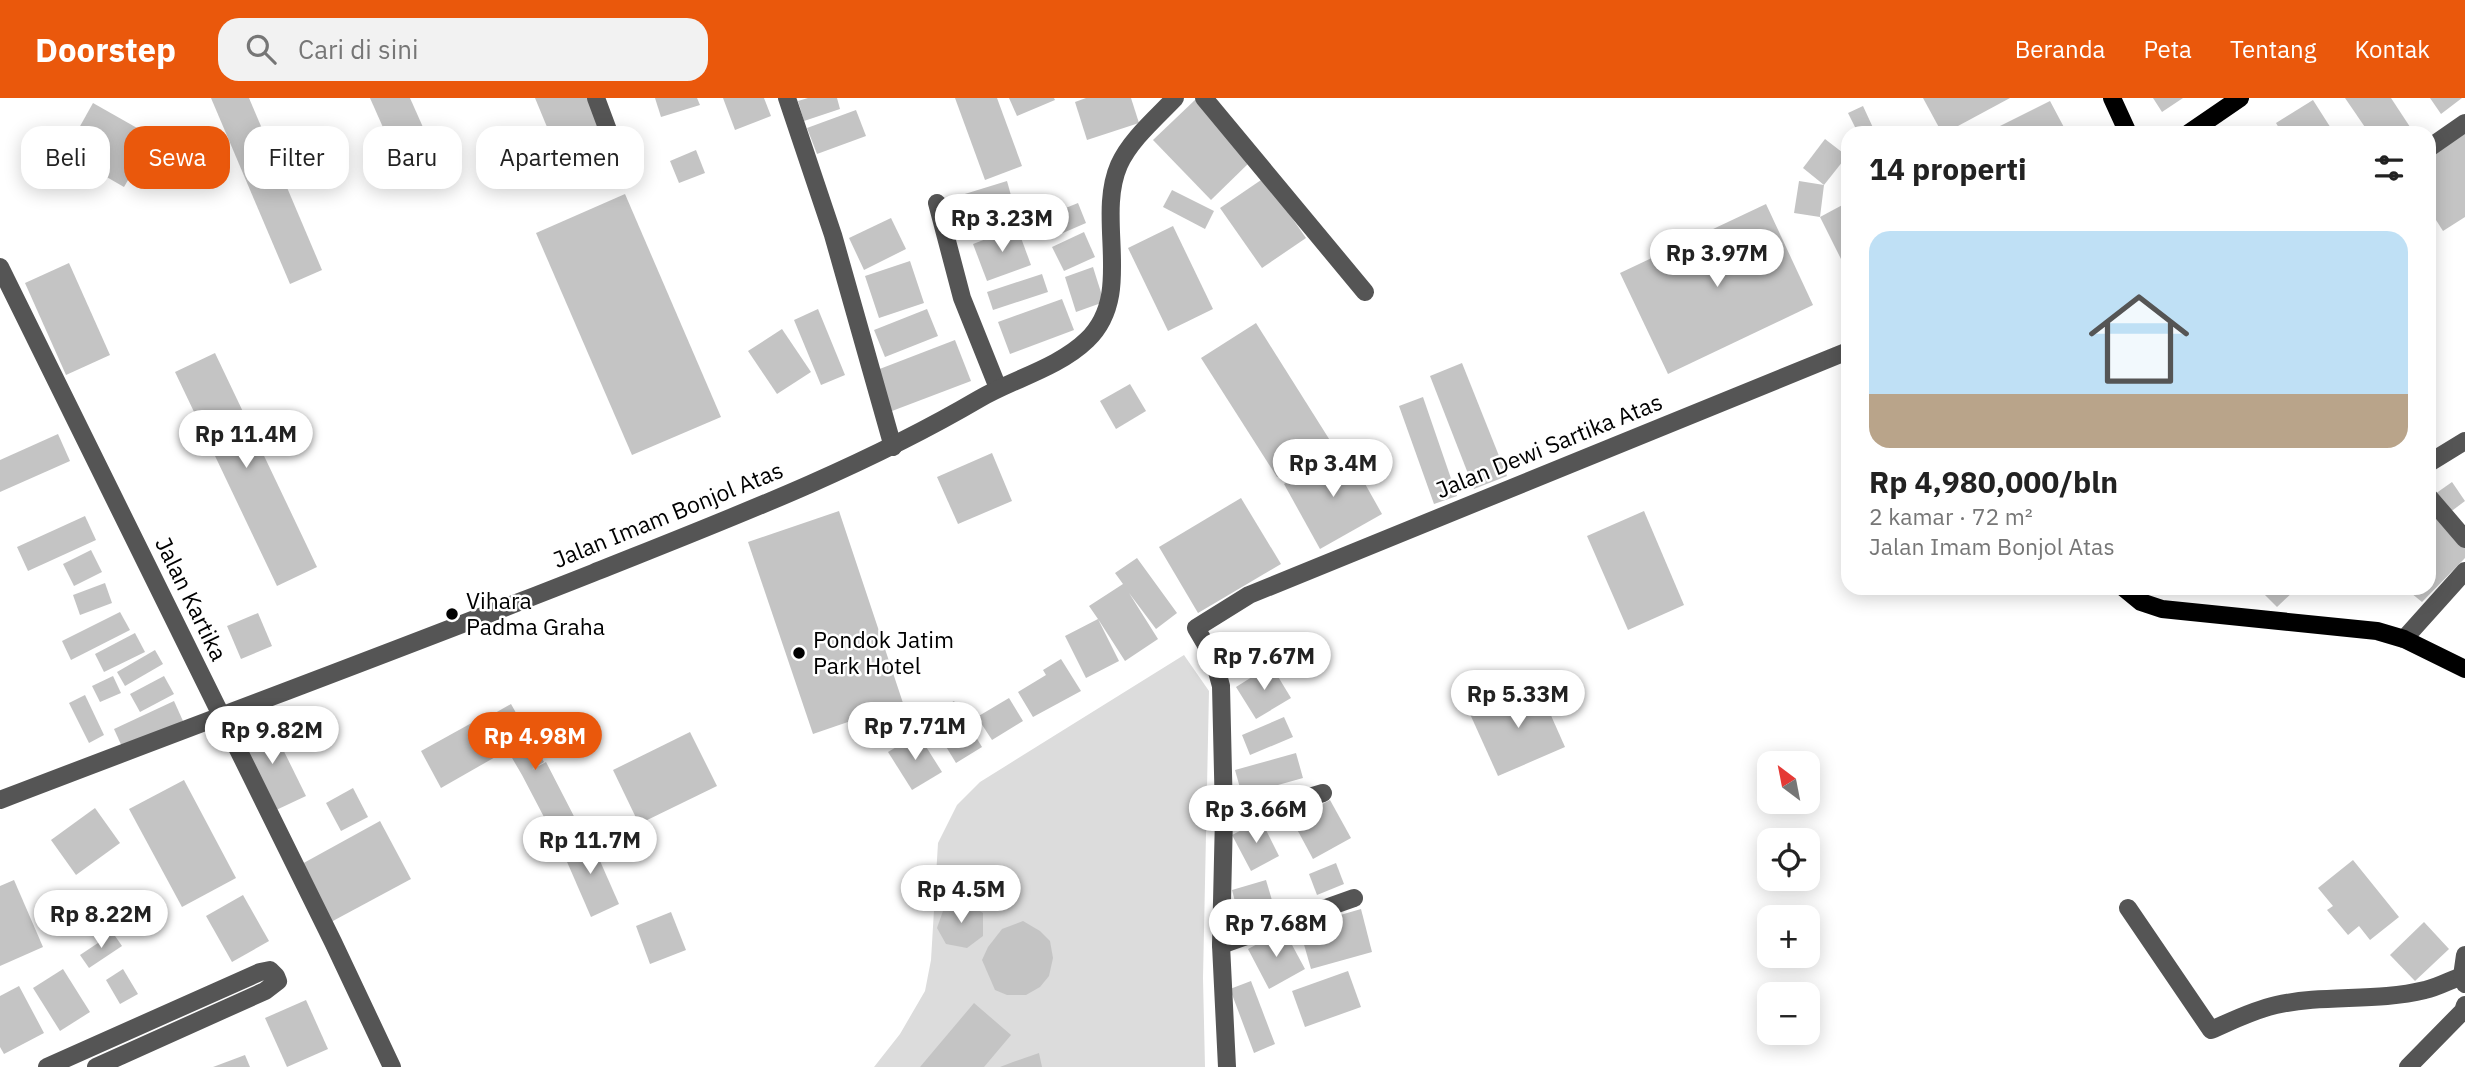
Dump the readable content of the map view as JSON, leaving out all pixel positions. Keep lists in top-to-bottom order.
{
  "streets": {
    "street": ["Jalan Dewi Sartika Atas", "Jalan Imam Bonjol Atas", "Jalan Kartika"]
  },
  "crossings": [
    ["Jalan Imam Bonjol Atas", "Jalan Kartika"]
  ],
  "places": ["Vihara Padma Graha", "Pondok Jatim Park Hotel"],
  "north": "top left",
  "page": {
    "header": "Doorstep",
    "search": "Cari di sini",
    "nav": [
      "Beranda",
      "Peta",
      "Tentang",
      "Kontak"
    ],
    "chip": [
      "Beli",
      "Sewa",
      "Filter",
      "Baru",
      "Apartemen"
    ],
    "heading": "14 properti",
    "price": [
      "Rp 3.23M",
      "Rp 3.97M",
      "Rp 11.4M",
      "Rp 3.4M",
      "Rp 7.67M",
      "Rp 5.33M",
      "Rp 7.71M",
      "Rp 9.82M",
      "Rp 4.98M",
      "Rp 3.66M",
      "Rp 11.7M",
      "Rp 4.5M",
      "Rp 8.22M",
      "Rp 7.68M"
    ],
    "list": [
      {
        "name": "Rp 4,980,000/bln",
        "note": "2 kamar · 72 m² · Jalan Imam Bonjol Atas"
      }
    ],
    "map_buttons": ["+", "−"]
  }
}
